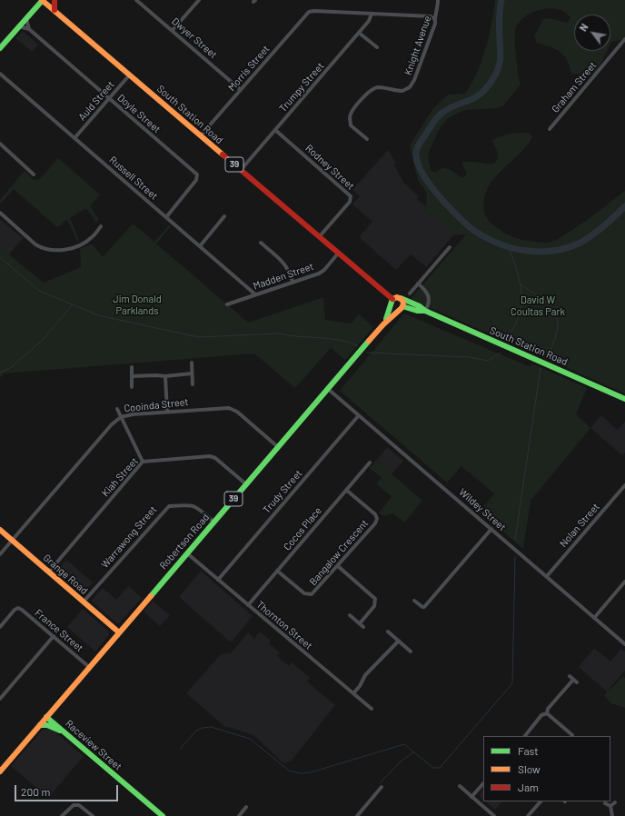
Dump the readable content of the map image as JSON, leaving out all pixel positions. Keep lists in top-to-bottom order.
{
  "streets": {
    "main road": [
      "South Station Road",
      "39",
      "Robertson Road",
      "Grange Road",
      "Raceview Street"
    ],
    "street": [
      "Dwyer Street",
      "Knight Avenue",
      "Morris Street",
      "Trumpy Street",
      "Graham Street",
      "Auld Street",
      "Doyle Street",
      "Rodney Street",
      "Russell Street",
      "Madden Street",
      "Cooinda Street",
      "Kiah Street",
      "Trudy Street",
      "Wildey Street",
      "Nolan Street",
      "Cocos Place",
      "Warrawong Street",
      "Bangalow Crescent",
      "Thornton Street",
      "France Street"
    ]
  },
  "crossings": [
    ["Dwyer Street", "Morris Street"],
    ["Morris Street", "Trumpy Street"],
    ["Morris Street", "South Station Road"],
    ["Trumpy Street", "South Station Road"],
    ["Trumpy Street", "Rodney Street"],
    ["Auld Street", "Doyle Street"],
    ["Auld Street", "South Station Road"],
    ["Auld Street", "Russell Street"],
    ["Doyle Street", "Russell Street"],
    ["South Station Road", "39"],
    ["South Station Road", "Rodney Street"],
    ["South Station Road", "Madden Street"],
    ["South Station Road", "Robertson Road"],
    ["39", "Robertson Road"],
    ["Russell Street", "Madden Street"],
    ["Cooinda Street", "Robertson Road"],
    ["Cooinda Street", "Grange Road"],
    ["Kiah Street", "Robertson Road"],
    ["Kiah Street", "Grange Road"],
    ["Trudy Street", "Wildey Street"],
    ["Trudy Street", "Thornton Street"],
    ["Wildey Street", "Nolan Street"],
    ["Wildey Street", "Robertson Road"],
    ["Cocos Place", "Bangalow Crescent"],
    ["Cocos Place", "Thornton Street"],
    ["Warrawong Street", "Robertson Road"],
    ["Warrawong Street", "Grange Road"],
    ["Robertson Road", "Grange Road"],
    ["Robertson Road", "Thornton Street"],
    ["Robertson Road", "France Street"],
    ["Robertson Road", "Raceview Street"]
  ],
  "parks": ["Jim Donald Parklands", "David W Coultas Park"],
  "legend": ["Fast", "Slow", "Jam"],
  "scale_bar": "200 m",
  "north": "top left"
}
